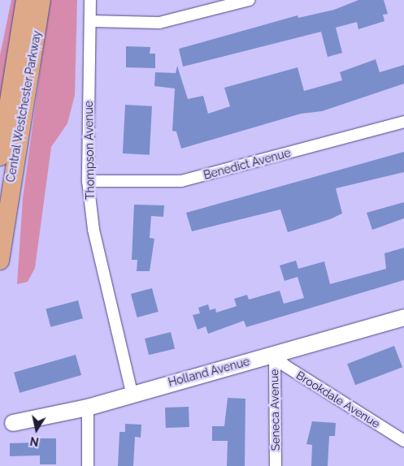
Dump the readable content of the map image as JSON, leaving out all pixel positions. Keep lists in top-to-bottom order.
{
  "streets": {
    "main road": ["Central Westchester Parkway"],
    "street": [
      "Thompson Avenue",
      "Benedict Avenue",
      "Holland Avenue",
      "Brookdale Avenue",
      "Seneca Avenue"
    ]
  },
  "crossings": [
    ["Thompson Avenue", "Benedict Avenue"],
    ["Thompson Avenue", "Holland Avenue"],
    ["Holland Avenue", "Brookdale Avenue"],
    ["Holland Avenue", "Seneca Avenue"],
    ["Brookdale Avenue", "Seneca Avenue"]
  ],
  "north": "bottom"
}
